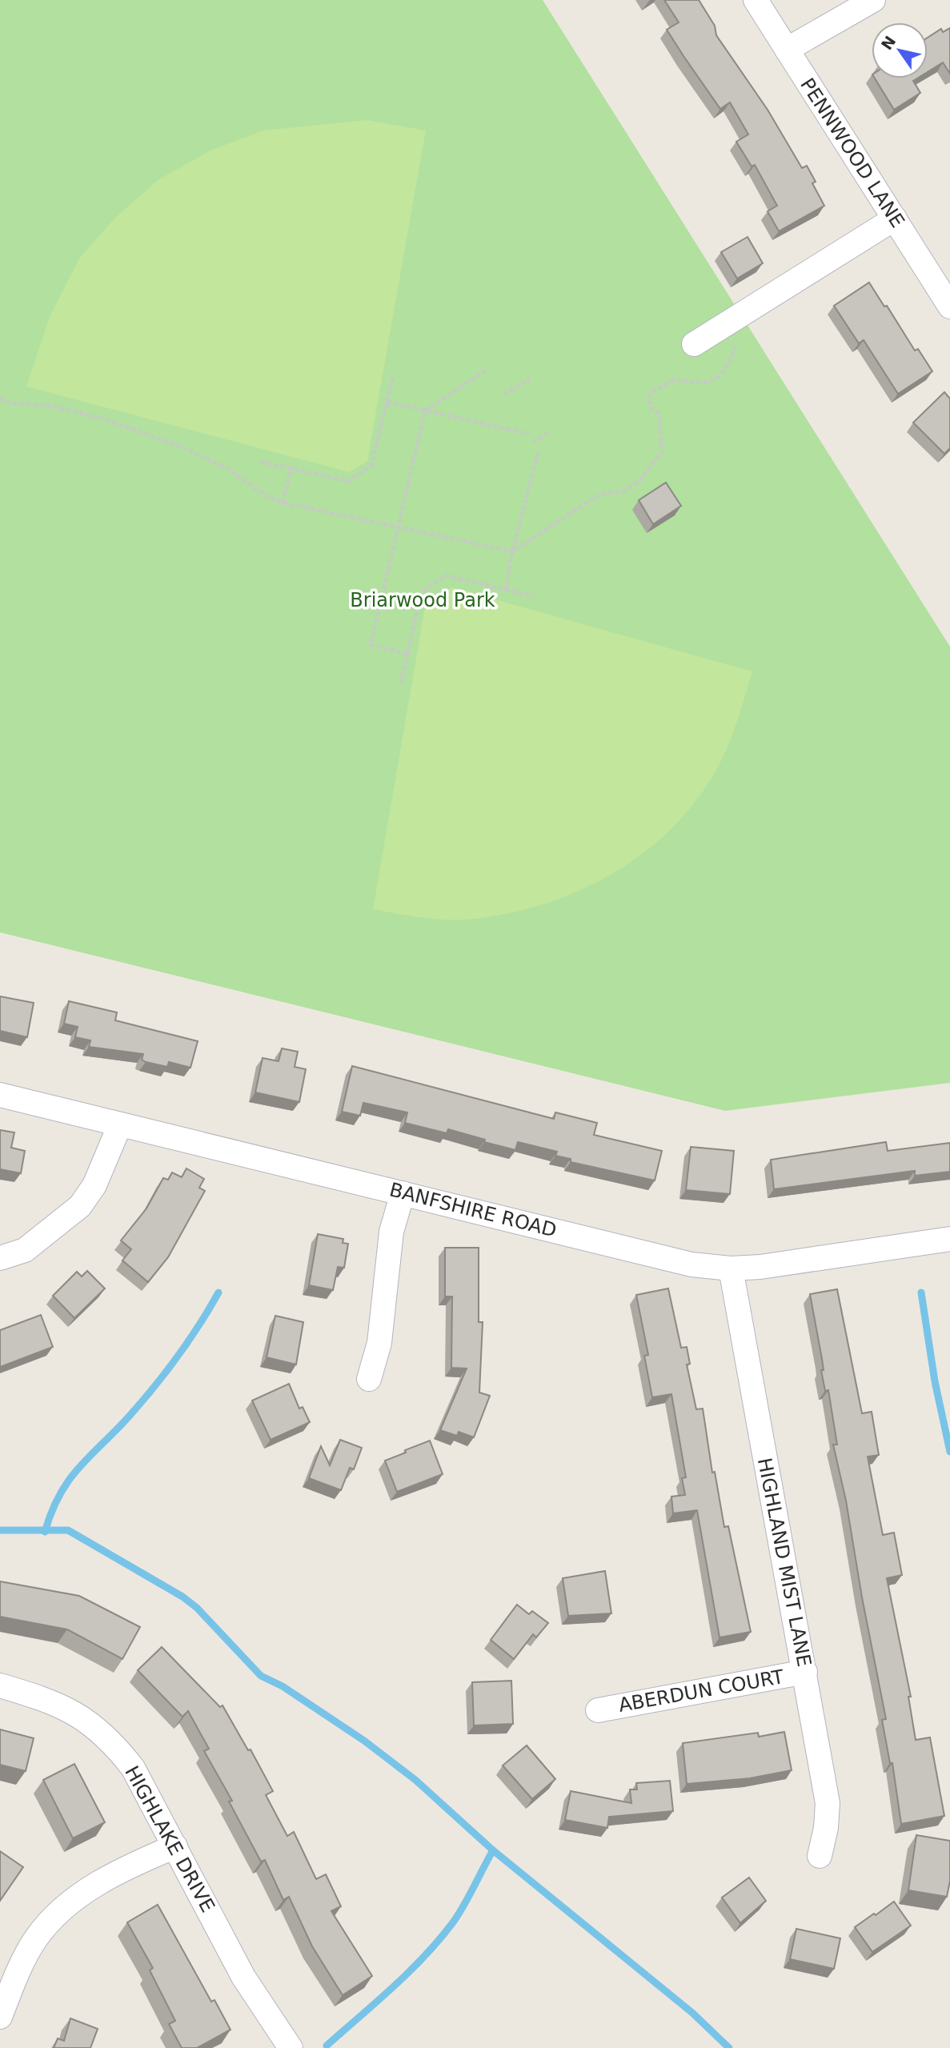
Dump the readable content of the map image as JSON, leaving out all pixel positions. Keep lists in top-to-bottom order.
{
  "streets": {
    "street": [
      "PENNWOOD LANE",
      "BANFSHIRE ROAD",
      "HIGHLAND MIST LANE",
      "ABERDUN COURT",
      "HIGHLAKE DRIVE"
    ]
  },
  "crossings": [
    ["BANFSHIRE ROAD", "HIGHLAND MIST LANE"],
    ["HIGHLAND MIST LANE", "ABERDUN COURT"]
  ],
  "parks": ["Briarwood Park"],
  "north": "top left"
}
